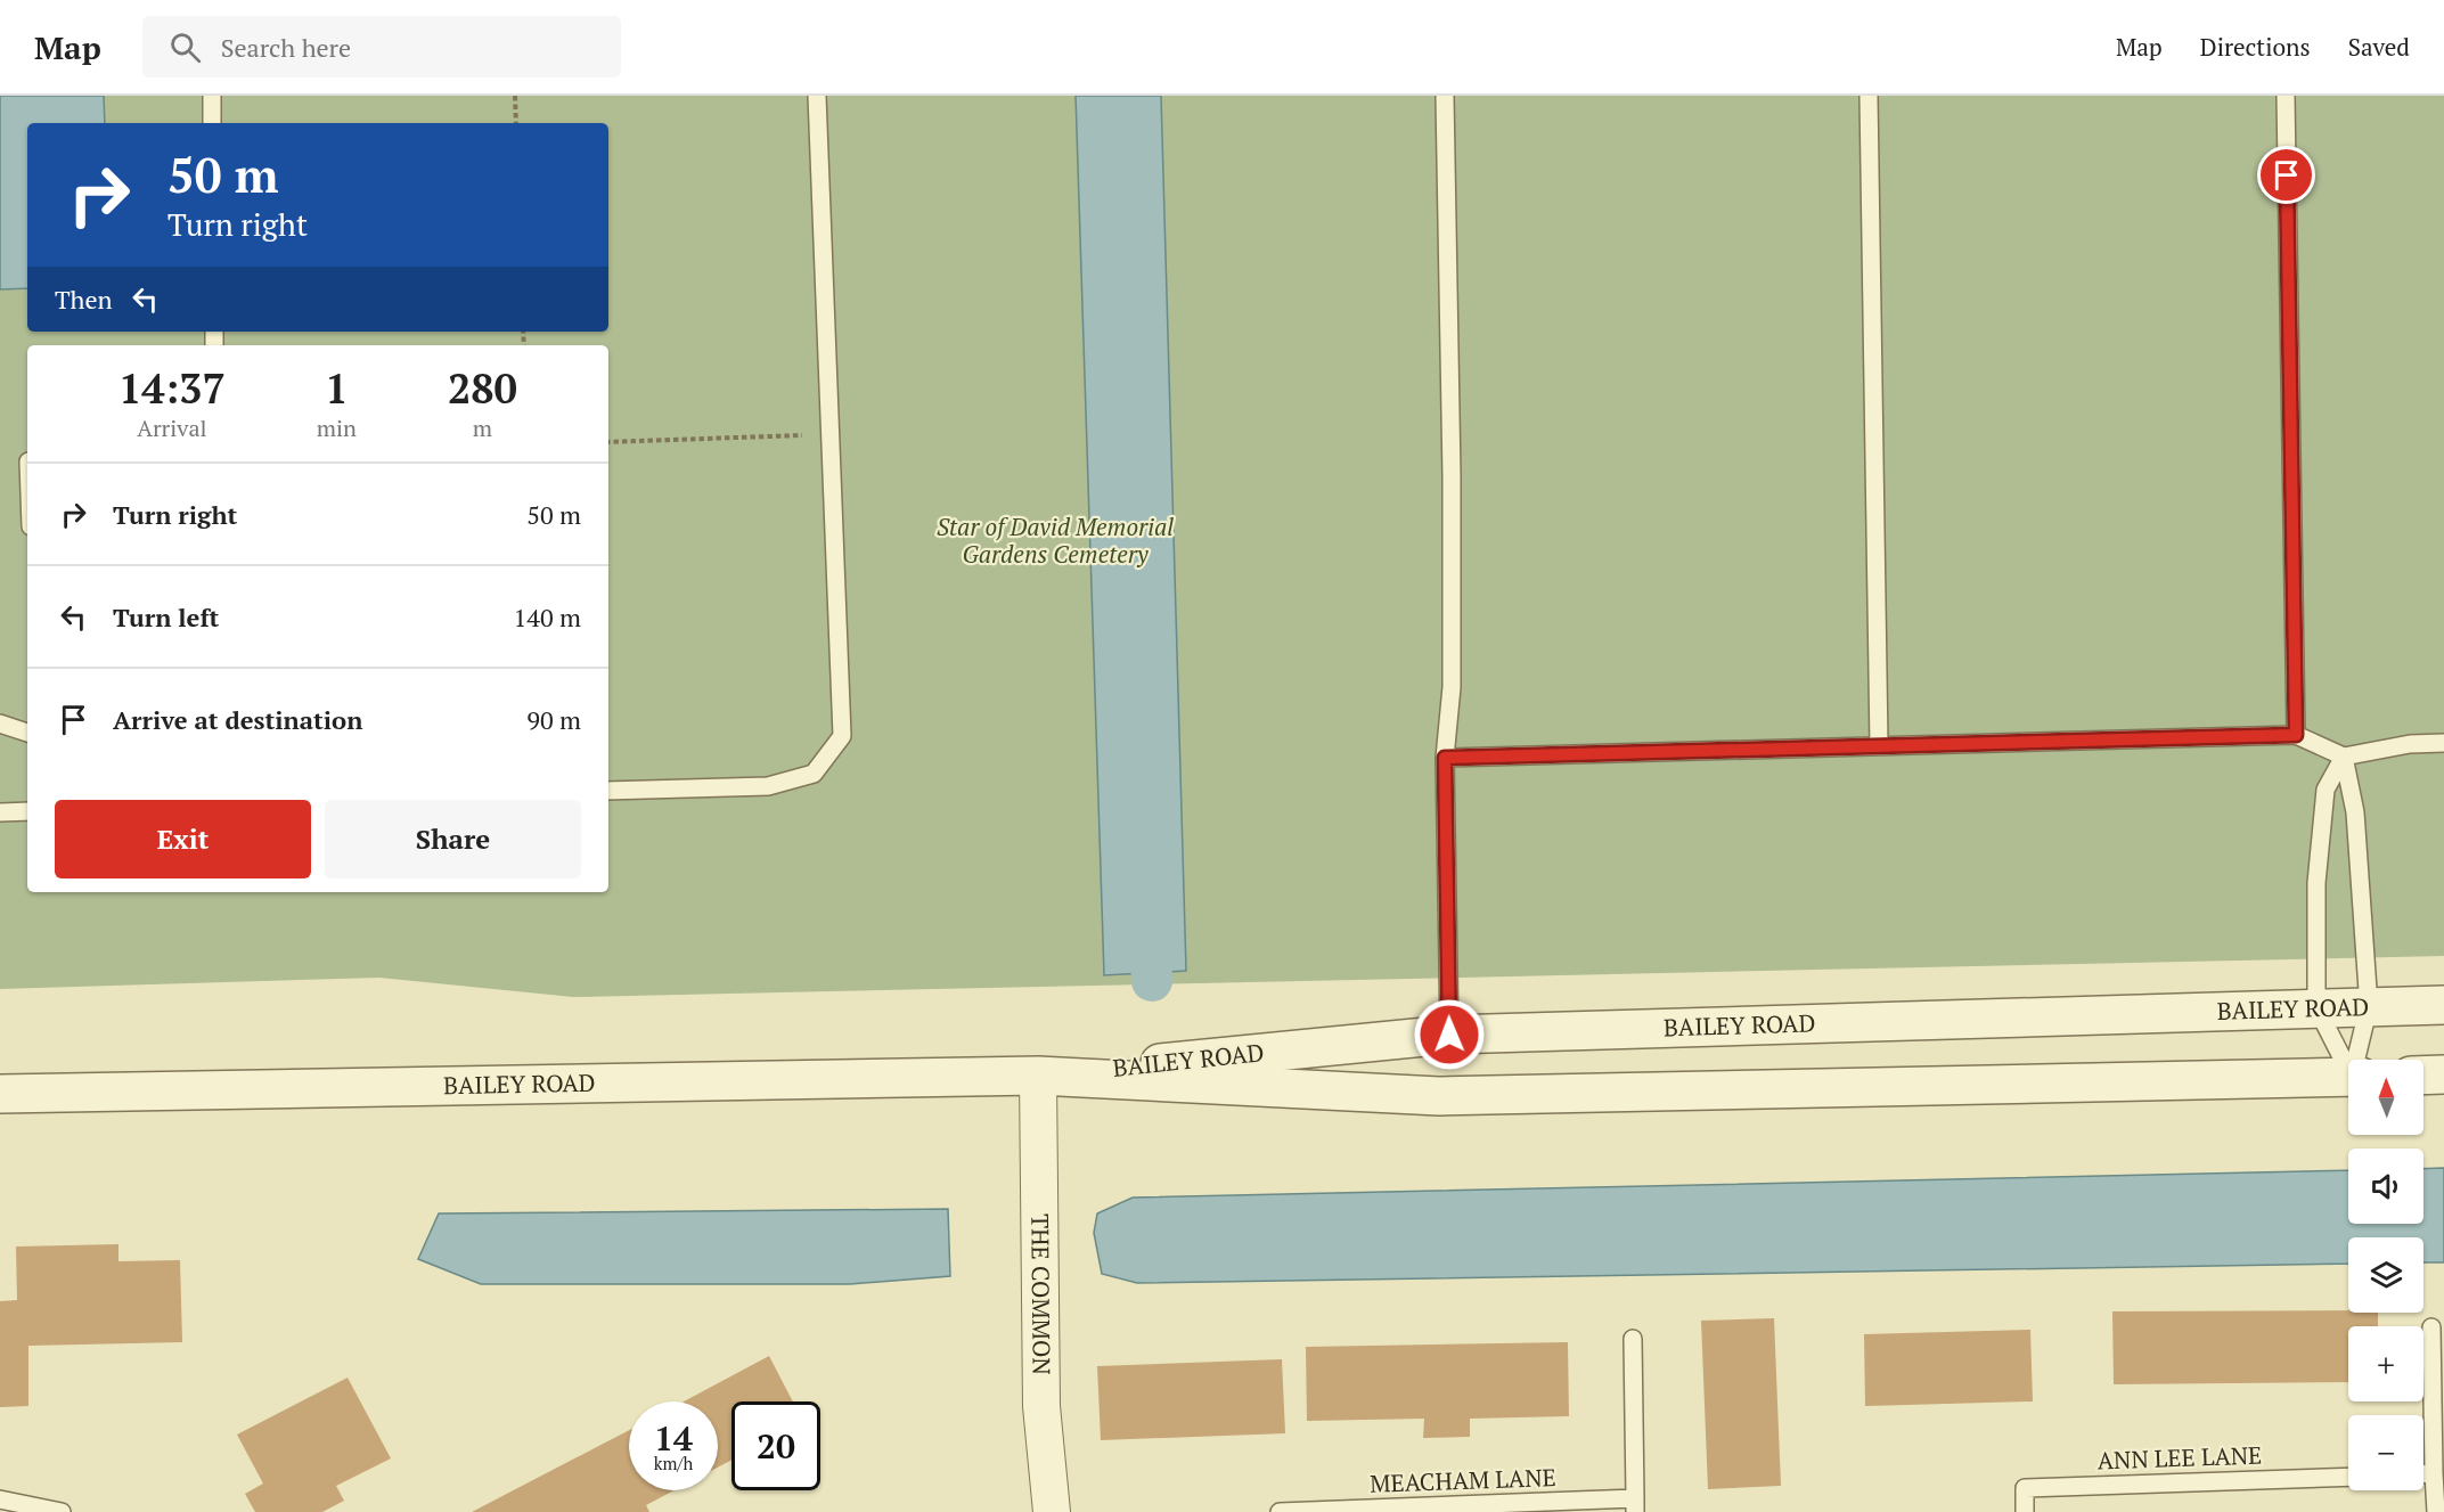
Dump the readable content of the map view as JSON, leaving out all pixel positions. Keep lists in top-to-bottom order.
{
  "streets": {
    "street": ["BAILEY ROAD", "THE COMMON"],
    "lane": ["ANN LEE LANE", "MEACHAM LANE"]
  },
  "crossings": [
    ["BAILEY ROAD", "THE COMMON"]
  ],
  "parks": ["Star of David Memorial Gardens Cemetery"],
  "north": "top",
  "page": {
    "header": "Map",
    "search": "Search here",
    "nav": ["Map", "Directions", "Saved"],
    "turn": ["50 m", "Turn right"],
    "then": "Then",
    "eta": [
      "14:37",
      "Arrival",
      "1",
      "min",
      "280",
      "m"
    ],
    "list": [
      {
        "name": "Turn right",
        "value": "50 m"
      },
      {
        "name": "Turn left",
        "value": "140 m"
      },
      {
        "name": "Arrive at destination",
        "value": "90 m"
      }
    ],
    "buttons": ["Exit", "Share"],
    "map_buttons": ["+", "−"],
    "speed": "14 km/h",
    "limit": "20"
  }
}
